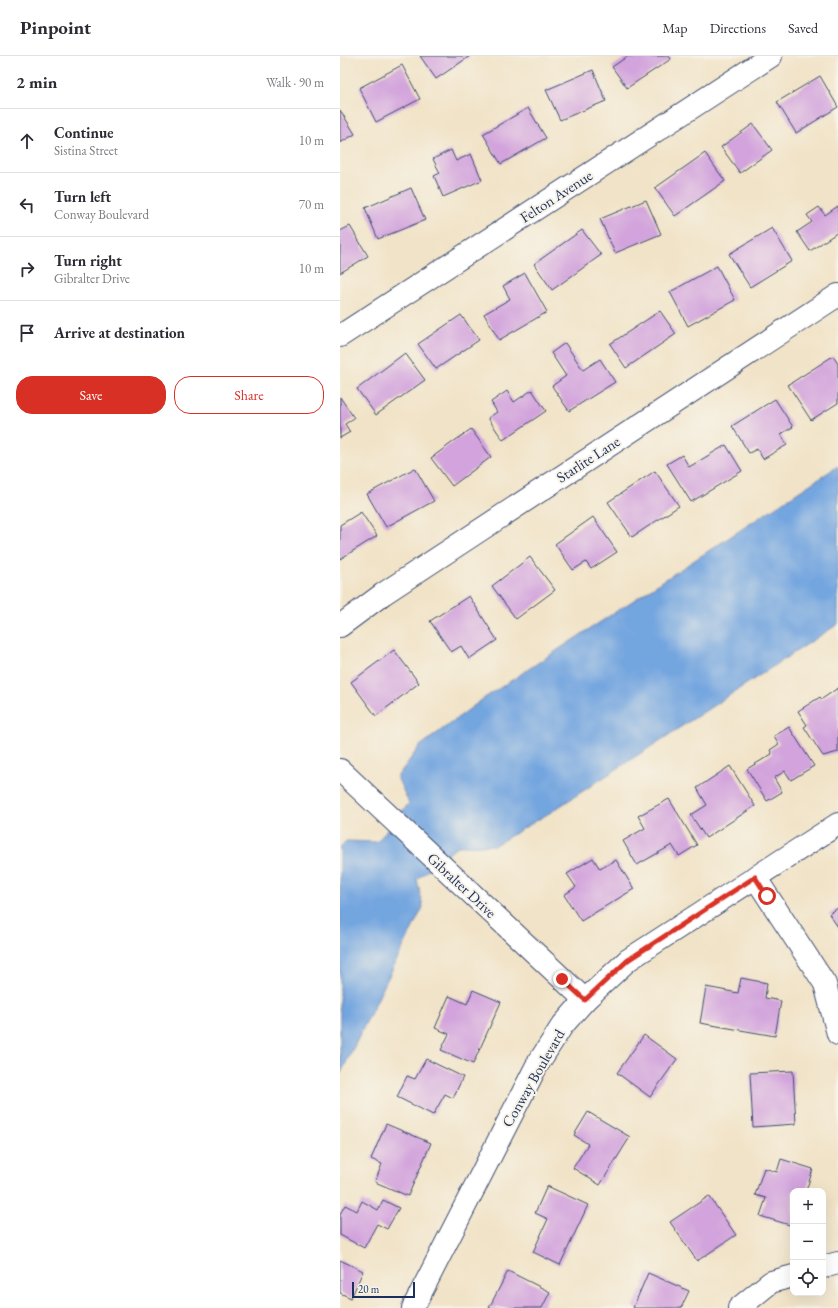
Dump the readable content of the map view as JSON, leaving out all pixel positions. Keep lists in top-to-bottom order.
{
  "streets": {
    "street": [
      "Felton Avenue",
      "Starlite Lane",
      "Gibralter Drive",
      "Conway Boulevard"
    ]
  },
  "crossings": [
    ["Gibralter Drive", "Conway Boulevard"]
  ],
  "scale_bar": "20 m",
  "page": {
    "header": "Pinpoint",
    "nav": ["Map", "Directions", "Saved"],
    "heading": ["2 min", "Walk · 90 m"],
    "list": [
      ["Continue", "Sistina Street", "10 m"],
      ["Turn left", "Conway Boulevard", "70 m"],
      ["Turn right", "Gibralter Drive", "10 m"],
      "Arrive at destination"
    ],
    "buttons": ["Save", "Share"],
    "map_buttons": ["+", "−"],
    "scale": "20 m"
  }
}
